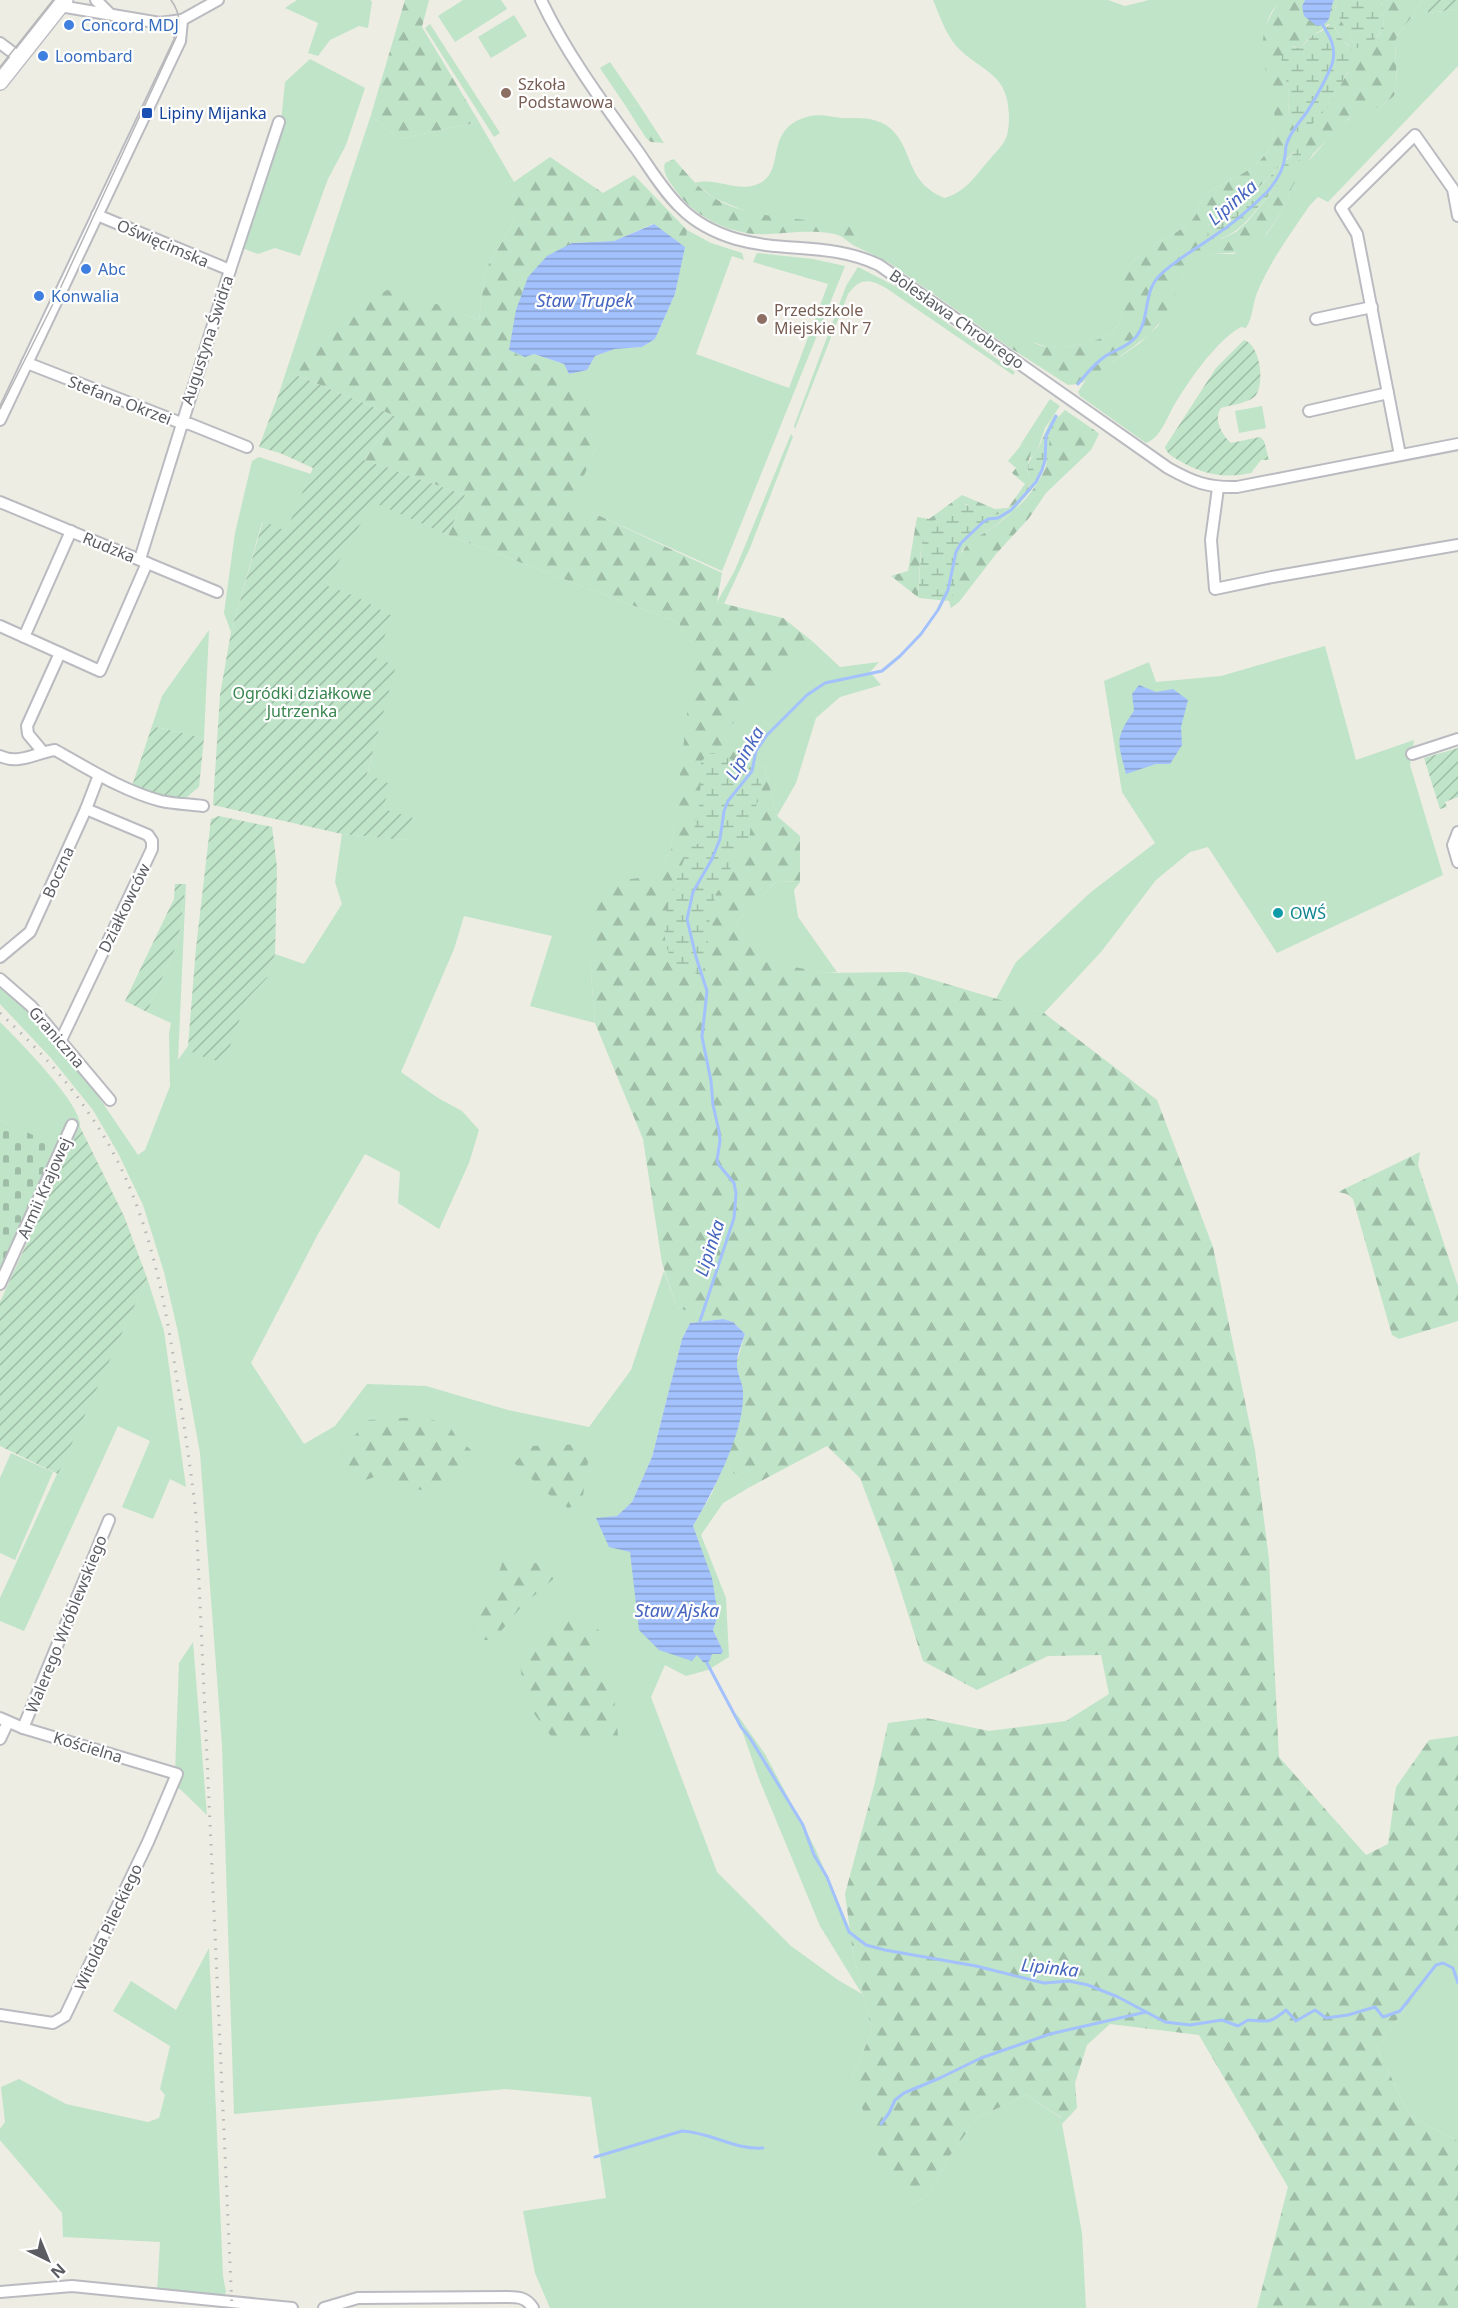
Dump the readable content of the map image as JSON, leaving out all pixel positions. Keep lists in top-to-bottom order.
{
  "streets": {
    "street": [
      "Oświęcimska",
      "Bolesława Chrobrego",
      "Augustyna Świdra",
      "Stefana Okrzei",
      "Rudzka",
      "Boczna",
      "Działkowców",
      "Graniczna",
      "Armii Krajowej",
      "Walerego Wróblewskiego",
      "Kościelna",
      "Witolda Pileckiego"
    ]
  },
  "crossings": [
    ["Oświęcimska", "Augustyna Świdra"],
    ["Augustyna Świdra", "Stefana Okrzei"],
    ["Augustyna Świdra", "Rudzka"],
    ["Boczna", "Działkowców"],
    ["Działkowców", "Graniczna"],
    ["Walerego Wróblewskiego", "Kościelna"],
    ["Kościelna", "Witolda Pileckiego"]
  ],
  "water": ["Lipinka", "Staw Trupek", "Staw Ajska"],
  "parks": ["Ogródki działkowe Jutrzenka"],
  "places": {
    "other": [
      "Concord MDJ",
      "Loombard",
      "Szkoła Podstawowa",
      "Abc",
      "Konwalia",
      "Przedszkole Miejskie Nr 7",
      "OWŚ"
    ],
    "transit": ["Lipiny Mijanka"]
  },
  "north": "bottom right"
}
